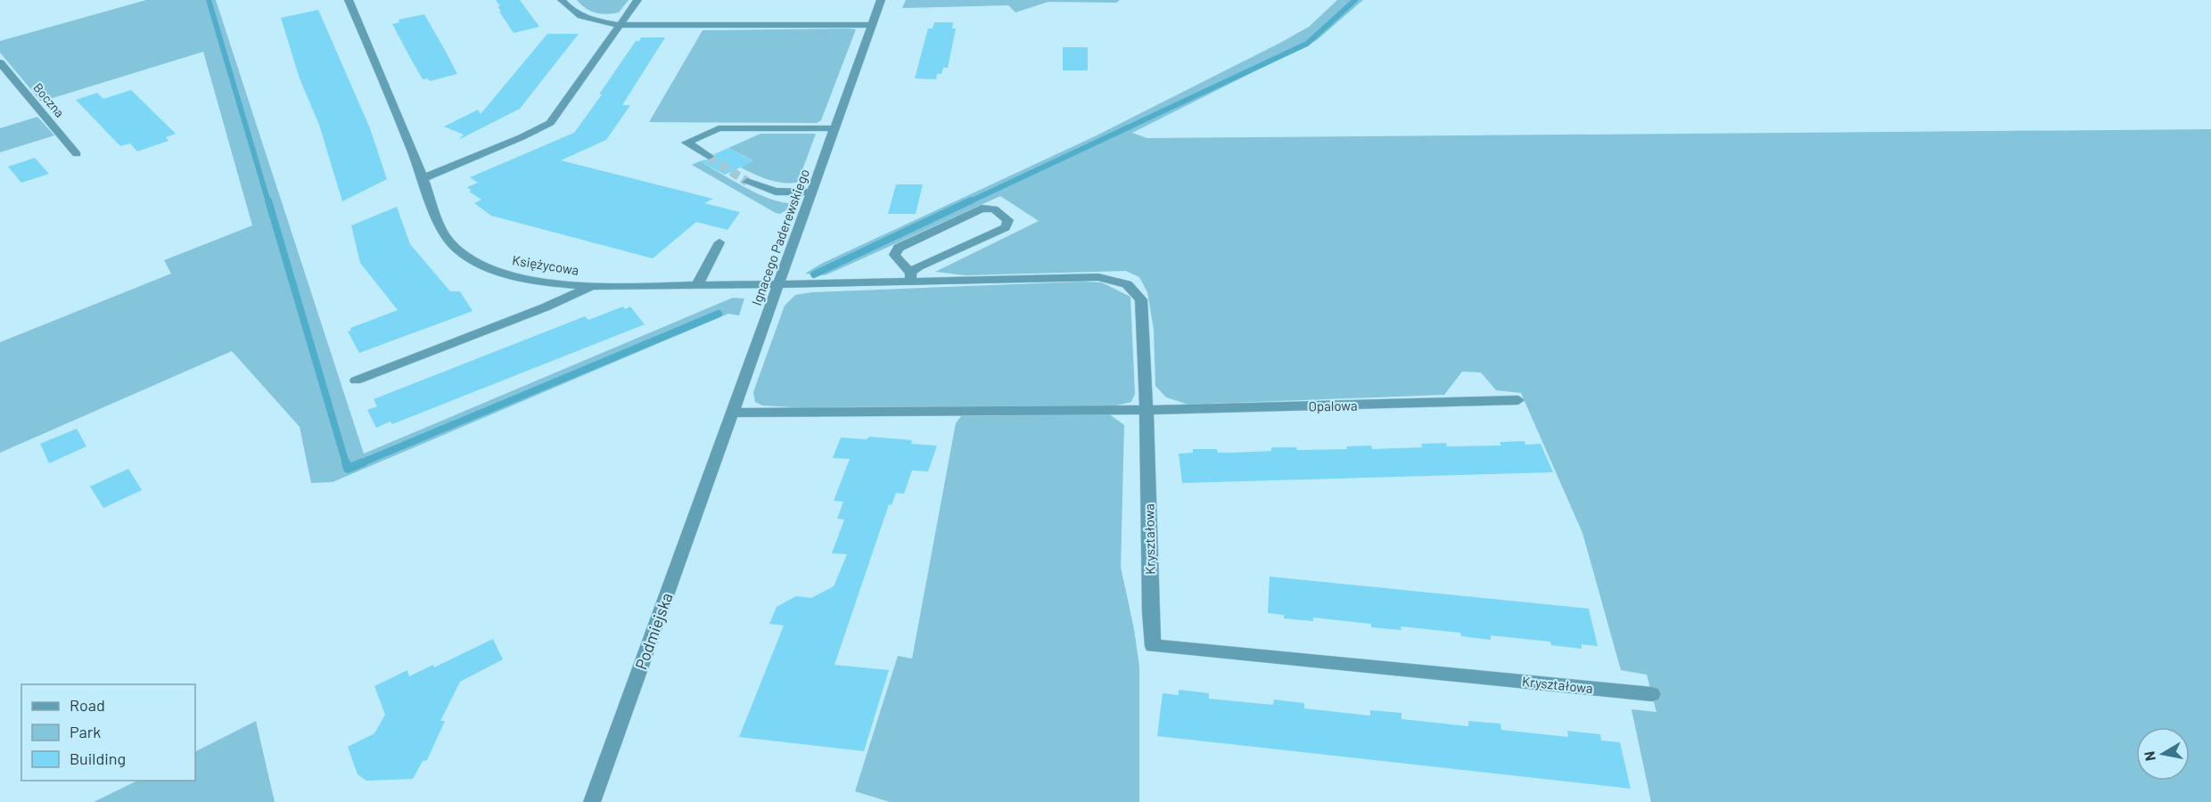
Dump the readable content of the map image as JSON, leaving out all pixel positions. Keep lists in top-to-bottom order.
{
  "streets": {
    "street": [
      "Boczna",
      "Ignacego Paderewskiego",
      "Księżycowa",
      "Opalowa",
      "Kryształowa",
      "Podmiejska"
    ]
  },
  "crossings": [
    ["Ignacego Paderewskiego", "Księżycowa"],
    ["Ignacego Paderewskiego", "Opalowa"],
    ["Ignacego Paderewskiego", "Kryształowa"],
    ["Ignacego Paderewskiego", "Podmiejska"],
    ["Księżycowa", "Kryształowa"],
    ["Opalowa", "Kryształowa"]
  ],
  "legend": ["Road", "Park", "Building"],
  "north": "left"
}
